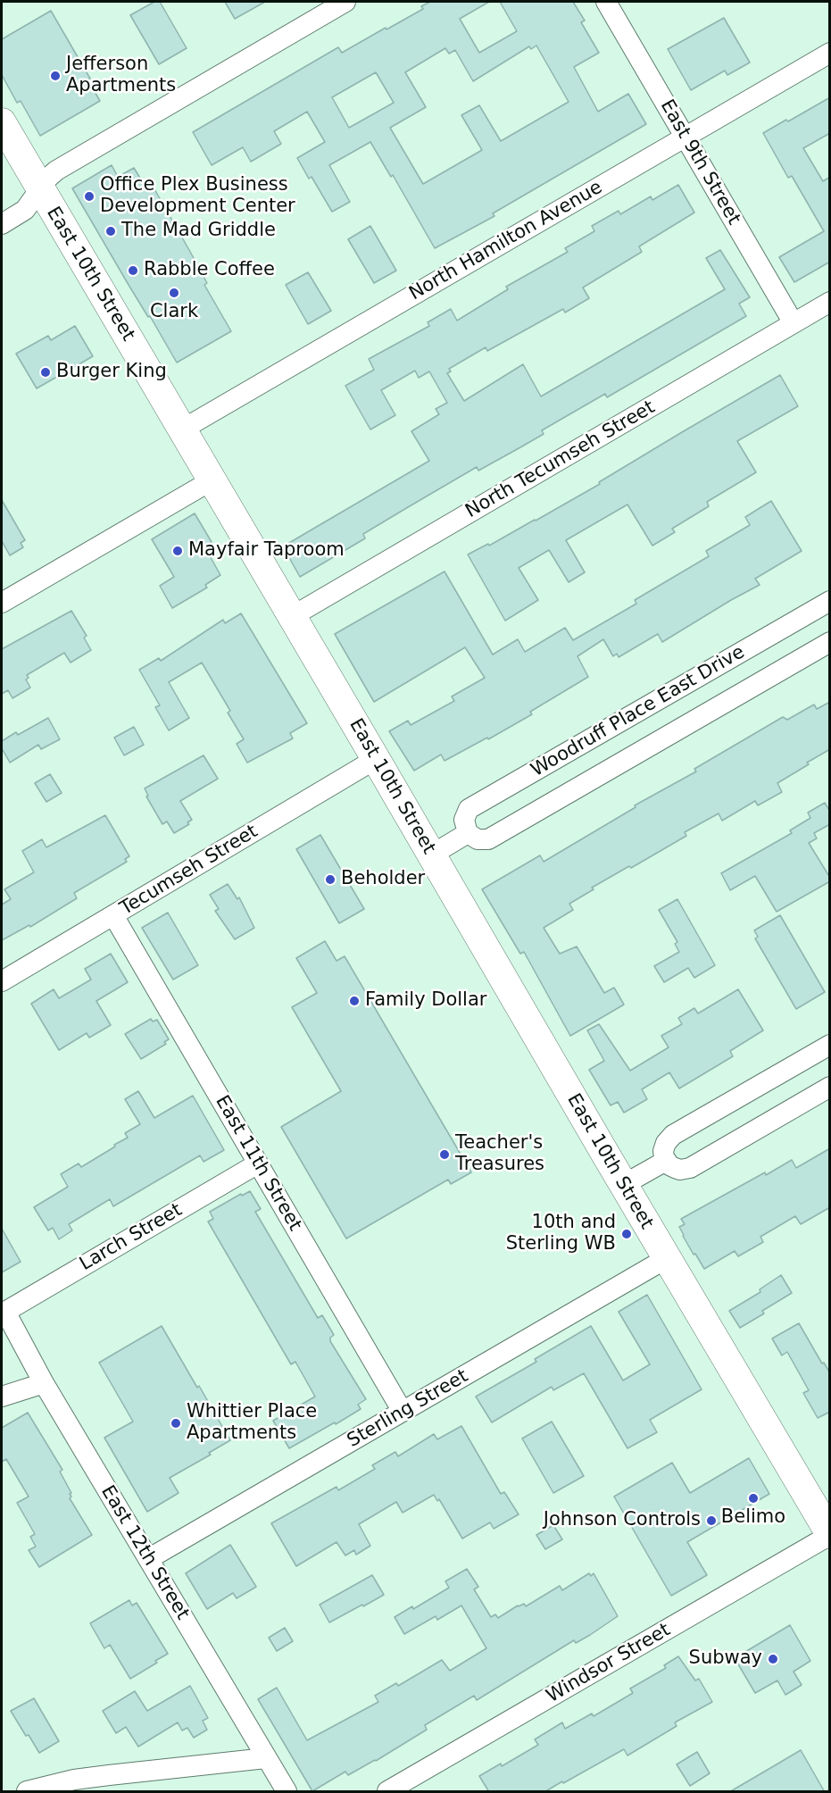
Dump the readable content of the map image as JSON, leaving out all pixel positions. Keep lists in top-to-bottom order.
{
  "streets": {
    "main road": ["East 10th Street"],
    "street": [
      "East 9th Street",
      "North Hamilton Avenue",
      "North Tecumseh Street",
      "Woodruff Place East Drive",
      "Tecumseh Street",
      "East 11th Street",
      "Larch Street",
      "Sterling Street",
      "East 12th Street",
      "Windsor Street"
    ]
  },
  "crossings": [
    ["East 9th Street", "North Hamilton Avenue"],
    ["East 9th Street", "North Tecumseh Street"],
    ["North Hamilton Avenue", "East 10th Street"],
    ["East 10th Street", "North Tecumseh Street"],
    ["East 10th Street", "Tecumseh Street"],
    ["East 10th Street", "Sterling Street"],
    ["East 10th Street", "Windsor Street"],
    ["Tecumseh Street", "East 11th Street"],
    ["East 11th Street", "Larch Street"],
    ["East 11th Street", "Sterling Street"],
    ["Larch Street", "East 12th Street"],
    ["Sterling Street", "East 12th Street"]
  ],
  "places": [
    "Jefferson Apartments",
    "Office Plex Business Development Center",
    "The Mad Griddle",
    "Rabble Coffee",
    "Clark",
    "Burger King",
    "Mayfair Taproom",
    "Beholder",
    "Family Dollar",
    "Teacher's Treasures",
    "10th and Sterling WB",
    "Whittier Place Apartments",
    "Belimo",
    "Johnson Controls",
    "Subway"
  ]
}
